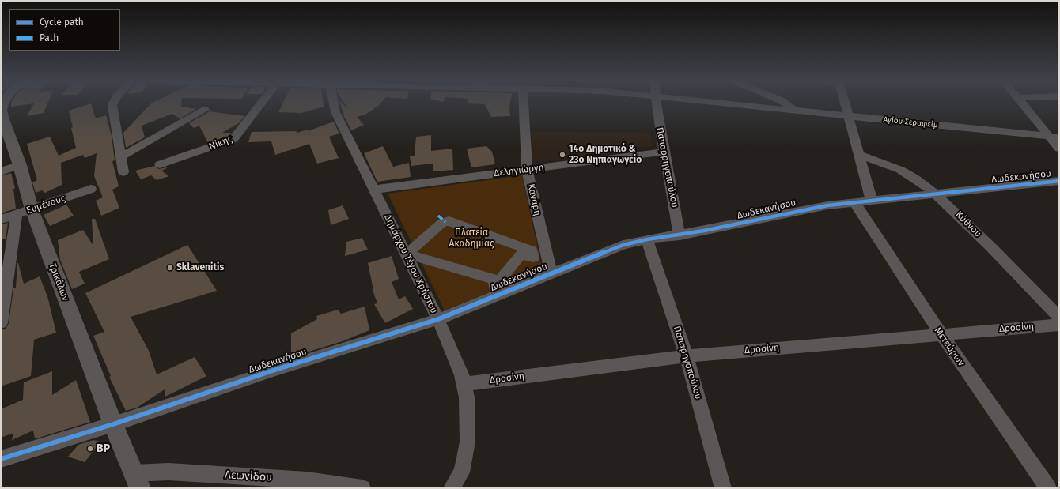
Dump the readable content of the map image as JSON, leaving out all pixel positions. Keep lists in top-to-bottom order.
{
  "streets": {
    "main road": ["Τρικάλων"],
    "street": [
      "Αγίου Σεραφείμ",
      "Νίκης",
      "Παπαρρηγοπούλου",
      "Δεληγιώργη",
      "Δωδεκανήσου",
      "Κανάρη",
      "Ευμένους",
      "Κύθνου",
      "Δημάρχου Τέγου Χρήστου",
      "Δροσίνη",
      "Μετεώρων",
      "Παπαρηγοπούλου",
      "Λεωνίδου"
    ]
  },
  "crossings": [
    ["Παπαρρηγοπούλου", "Δεληγιώργη"],
    ["Παπαρρηγοπούλου", "Δωδεκανήσου"],
    ["Δεληγιώργη", "Κανάρη"],
    ["Δεληγιώργη", "Δημάρχου Τέγου Χρήστου"],
    ["Δωδεκανήσου", "Κανάρη"],
    ["Δωδεκανήσου", "Κύθνου"],
    ["Δωδεκανήσου", "Δημάρχου Τέγου Χρήστου"],
    ["Δωδεκανήσου", "Τρικάλων"],
    ["Δωδεκανήσου", "Μετεώρων"],
    ["Δωδεκανήσου", "Παπαρηγοπούλου"],
    ["Ευμένους", "Τρικάλων"],
    ["Δημάρχου Τέγου Χρήστου", "Δροσίνη"],
    ["Τρικάλων", "Λεωνίδου"],
    ["Δροσίνη", "Μετεώρων"],
    ["Δροσίνη", "Παπαρηγοπούλου"]
  ],
  "parks": ["Πλατεία Ακαδημίας"],
  "places": ["14ο Δημοτικό & 23ο Νηπιαγωγείο", "Sklavenitis", "BP"],
  "legend": ["Cycle path", "Path"]
}
